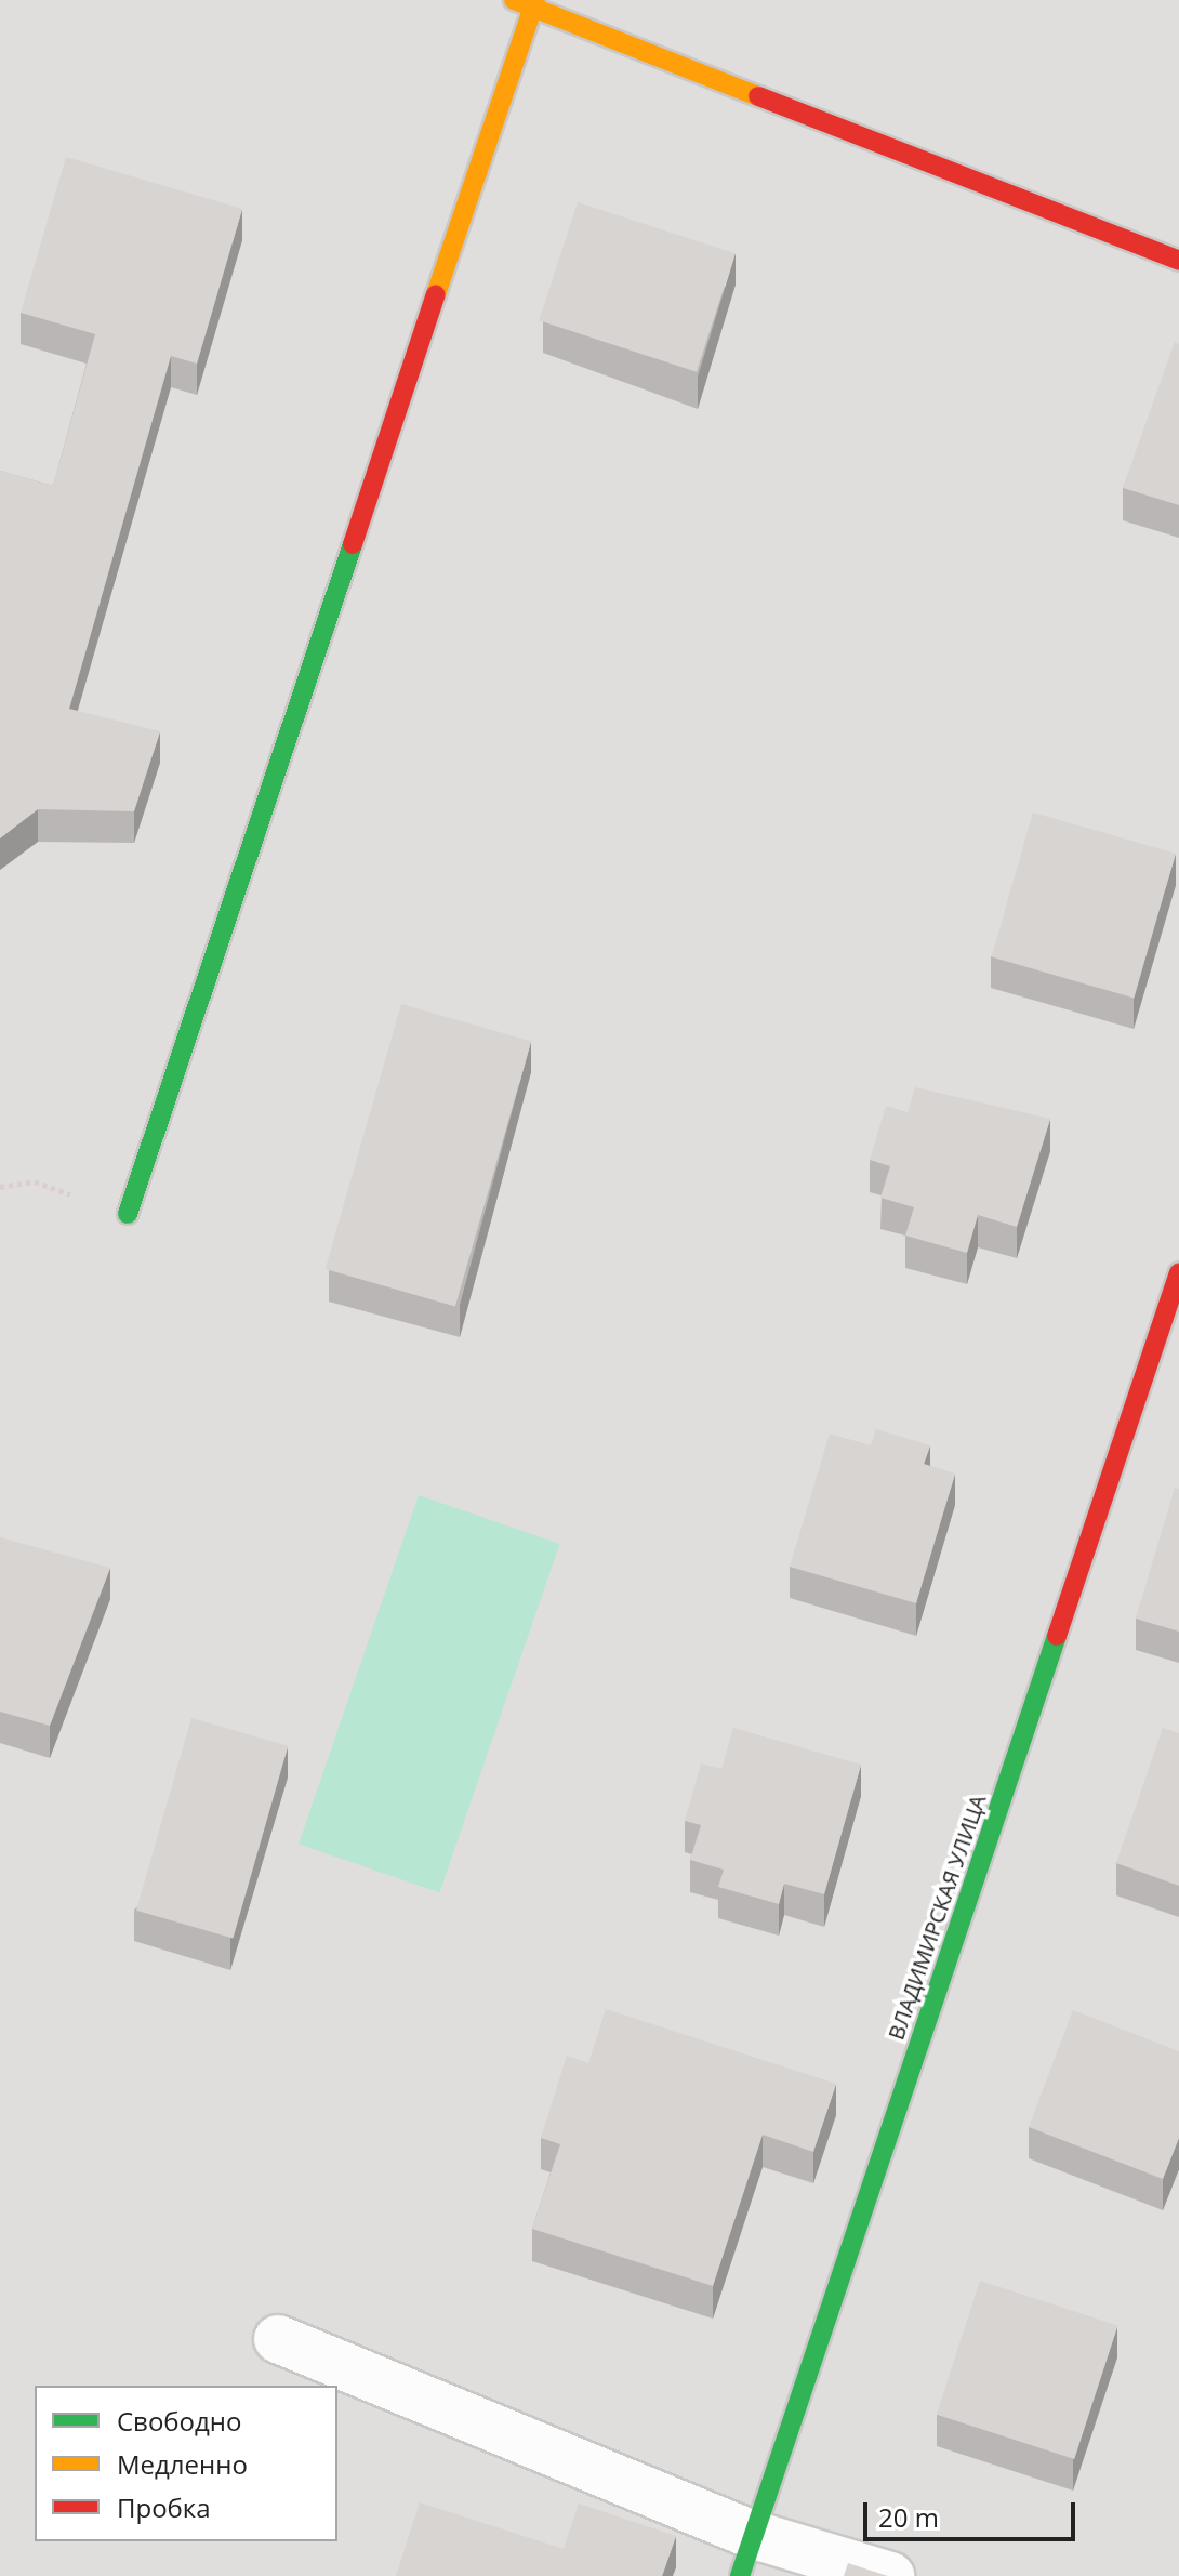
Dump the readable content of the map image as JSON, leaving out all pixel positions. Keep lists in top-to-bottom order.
{
  "streets": {
    "street": ["ВЛАДИМИРСКАЯ УЛИЦА"]
  },
  "legend": ["Свободно", "Медленно", "Пробка"],
  "scale_bar": "20 m"
}
